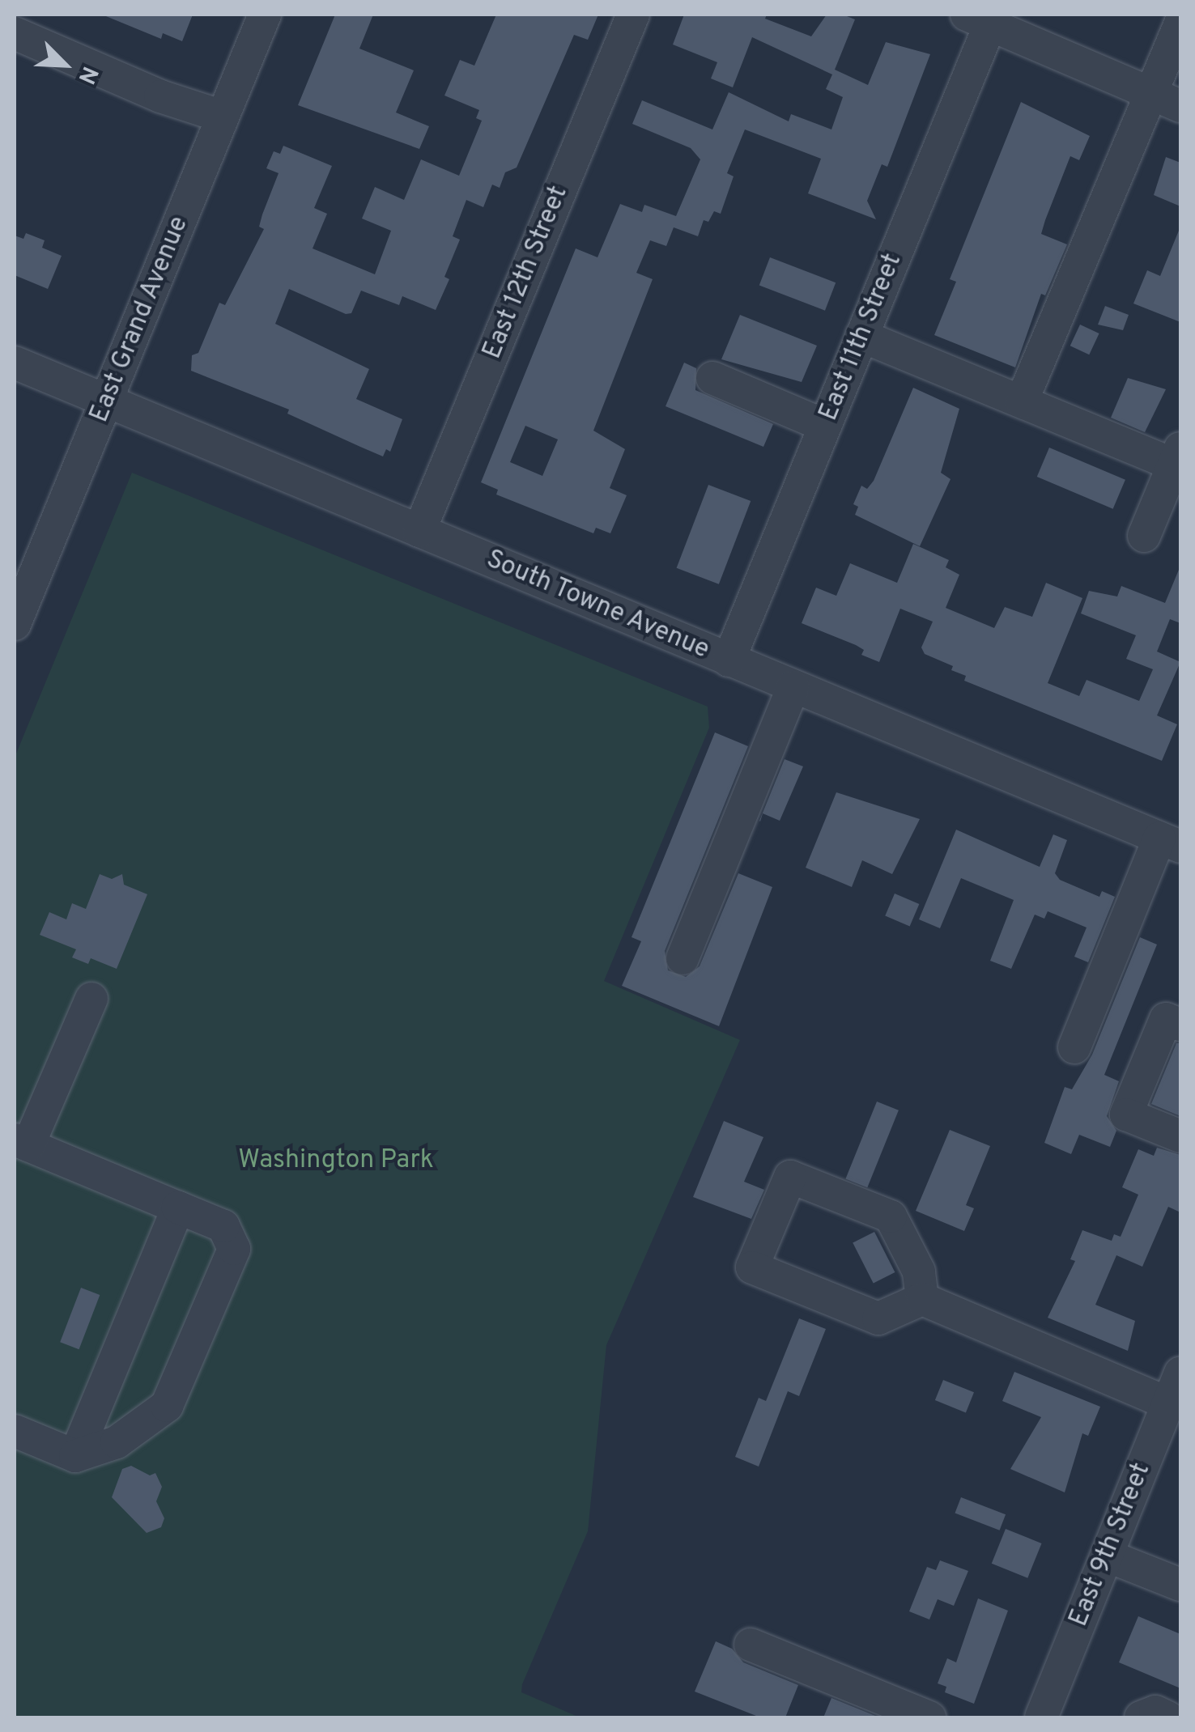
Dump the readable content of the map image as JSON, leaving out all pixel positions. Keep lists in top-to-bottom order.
{
  "streets": {
    "street": [
      "East 12th Street",
      "East Grand Avenue",
      "East 11th Street",
      "South Towne Avenue",
      "East 9th Street"
    ]
  },
  "crossings": [
    ["East 12th Street", "South Towne Avenue"],
    ["East Grand Avenue", "South Towne Avenue"],
    ["East 11th Street", "South Towne Avenue"]
  ],
  "parks": ["Washington Park"],
  "north": "bottom right"
}
